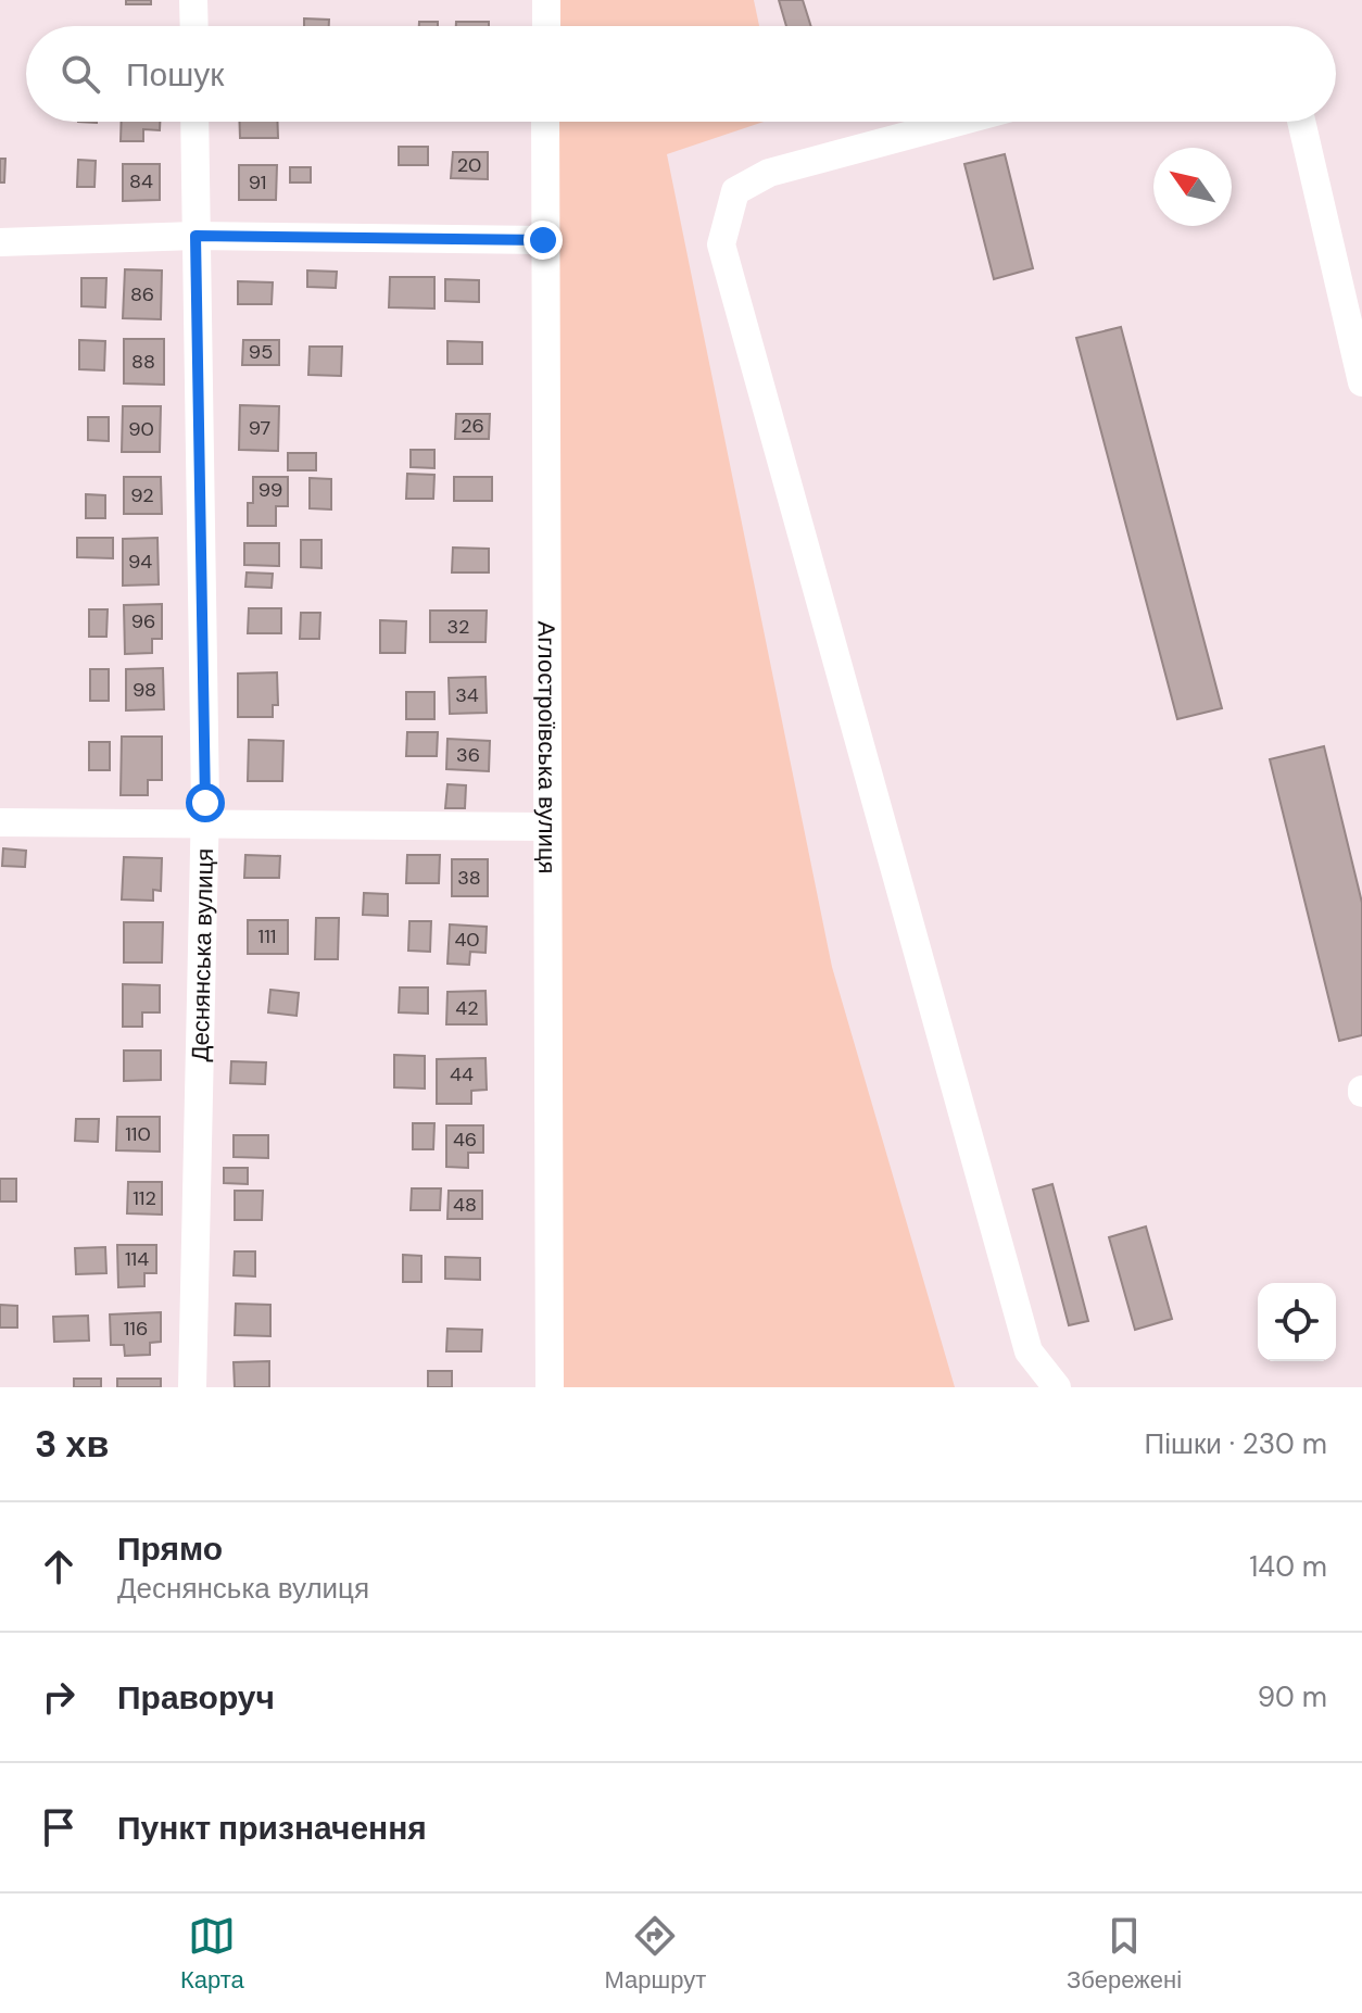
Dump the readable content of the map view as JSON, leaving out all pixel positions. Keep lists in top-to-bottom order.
{
  "streets": {
    "street": ["Аглостроївська вулиця", "Деснянська вулиця"]
  },
  "house_numbers": [
    "20",
    "84",
    "91",
    "86",
    "95",
    "88",
    "26",
    "97",
    "90",
    "99",
    "92",
    "94",
    "96",
    "32",
    "98",
    "34",
    "36",
    "38",
    "111",
    "40",
    "42",
    "44",
    "110",
    "46",
    "112",
    "48",
    "114",
    "116"
  ],
  "north": "top left",
  "page": {
    "search": "Пошук",
    "heading": ["3 хв", "Пішки · 230 m"],
    "list": [
      ["Прямо", "Деснянська вулиця", "140 m"],
      ["Праворуч", "90 m"],
      "Пункт призначення"
    ],
    "nav": ["Карта", "Маршрут", "Збережені"]
  }
}
